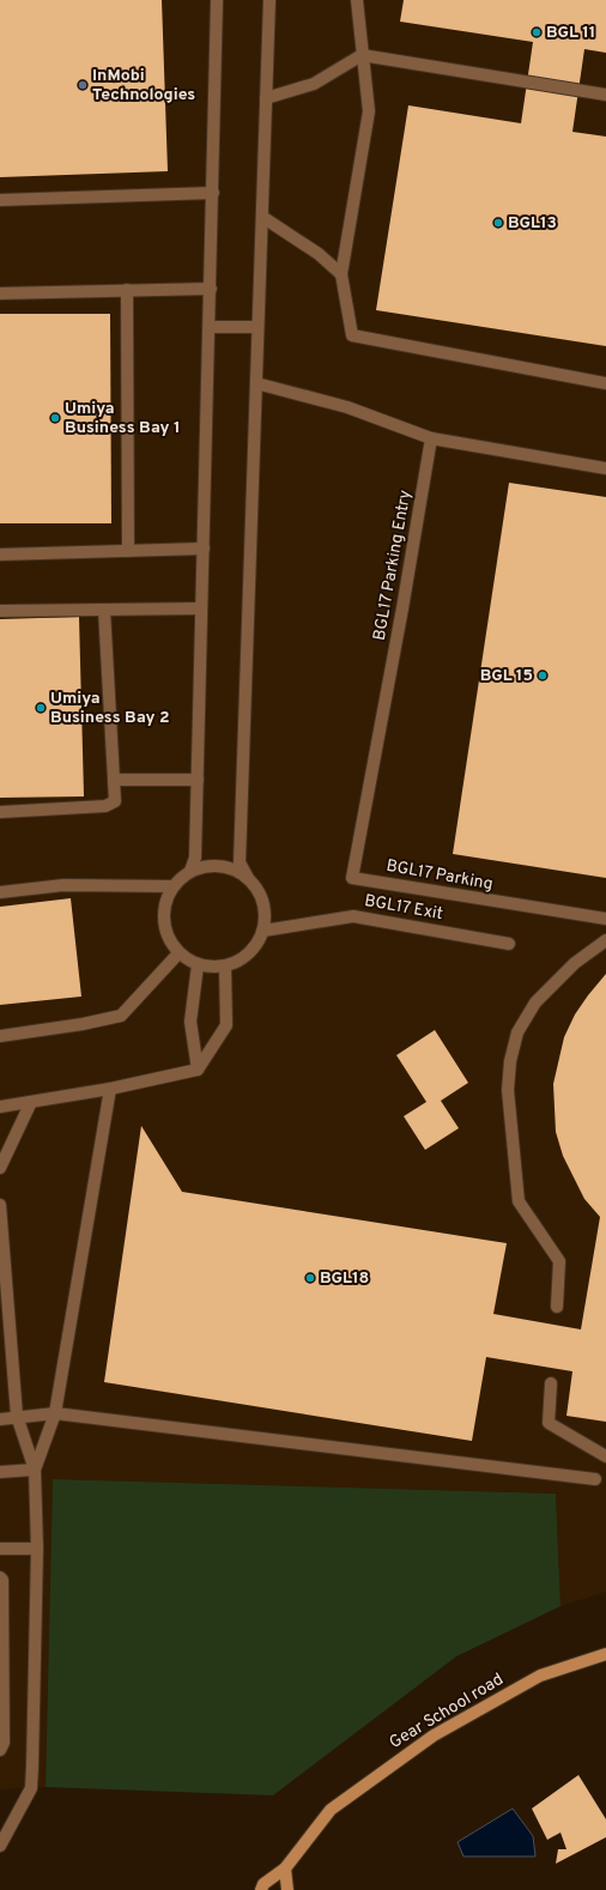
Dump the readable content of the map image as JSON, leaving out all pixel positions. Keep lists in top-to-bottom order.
{
  "streets": {
    "main road": ["Gear School road"],
    "street": ["BGL17 Parking Entry", "BGL17 Parking", "BGL17 Exit"]
  },
  "crossings": [
    ["BGL17 Parking Entry", "BGL17 Parking"]
  ],
  "places": [
    "BGL 11",
    "InMobi Technologies",
    "BGL13",
    "Umiya Business Bay 1",
    "BGL 15",
    "Umiya Business Bay 2",
    "BGL18"
  ]
}
